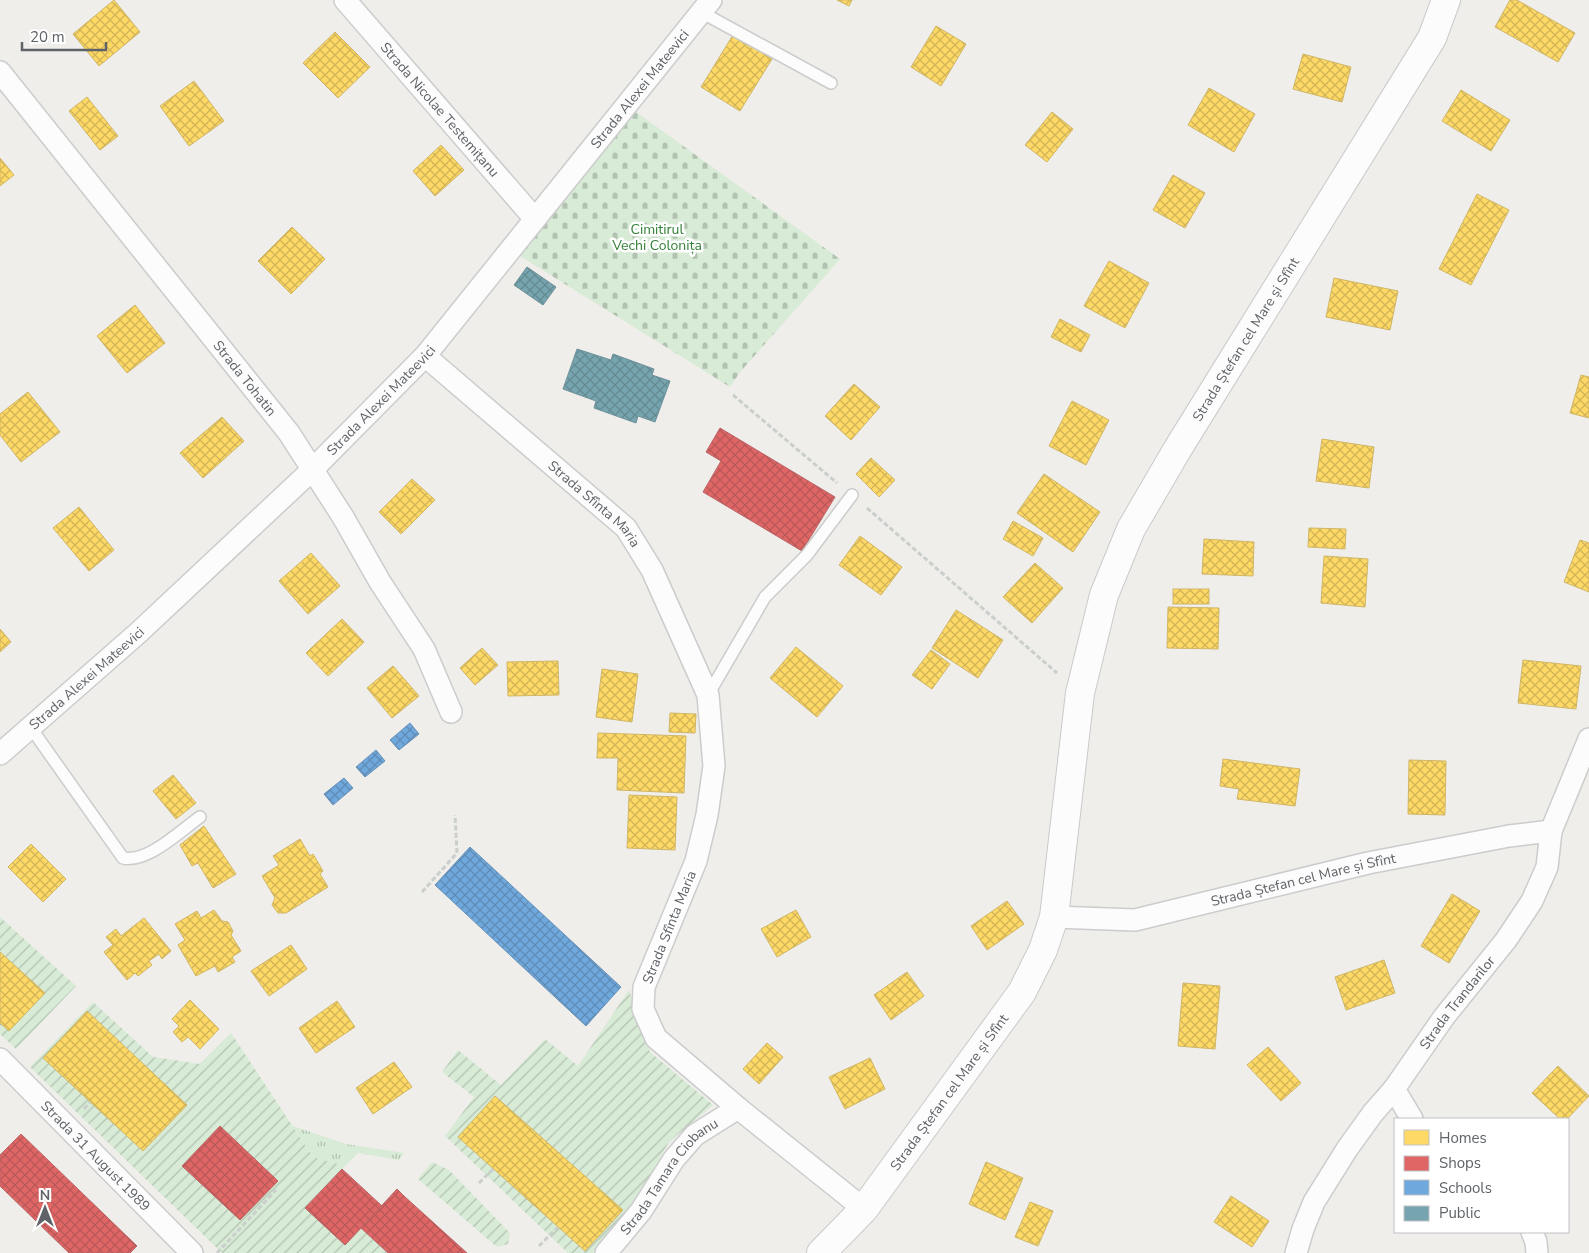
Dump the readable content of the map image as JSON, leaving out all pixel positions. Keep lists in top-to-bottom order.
{
  "streets": {
    "street": [
      "Strada Alexei Mateevici",
      "Strada Nicolae Testemițanu",
      "Strada Ștefan cel Mare și Sfînt",
      "Strada Tohatin",
      "Strada Sfînta Maria",
      "Strada Trandarilor",
      "Strada 31 August 1989",
      "Strada Tamara Ciobanu"
    ]
  },
  "crossings": [
    ["Strada Alexei Mateevici", "Strada Nicolae Testemițanu"],
    ["Strada Alexei Mateevici", "Strada Tohatin"],
    ["Strada Alexei Mateevici", "Strada Sfînta Maria"],
    ["Strada Ștefan cel Mare și Sfînt", "Strada Sfînta Maria"],
    ["Strada Ștefan cel Mare și Sfînt", "Strada Trandarilor"],
    ["Strada Sfînta Maria", "Strada Tamara Ciobanu"]
  ],
  "parks": ["Cimitirul Vechi Colonița"],
  "legend": [
    "Homes",
    "Shops",
    "Schools",
    "Public"
  ],
  "scale_bar": "20 m",
  "north": "top"
}
